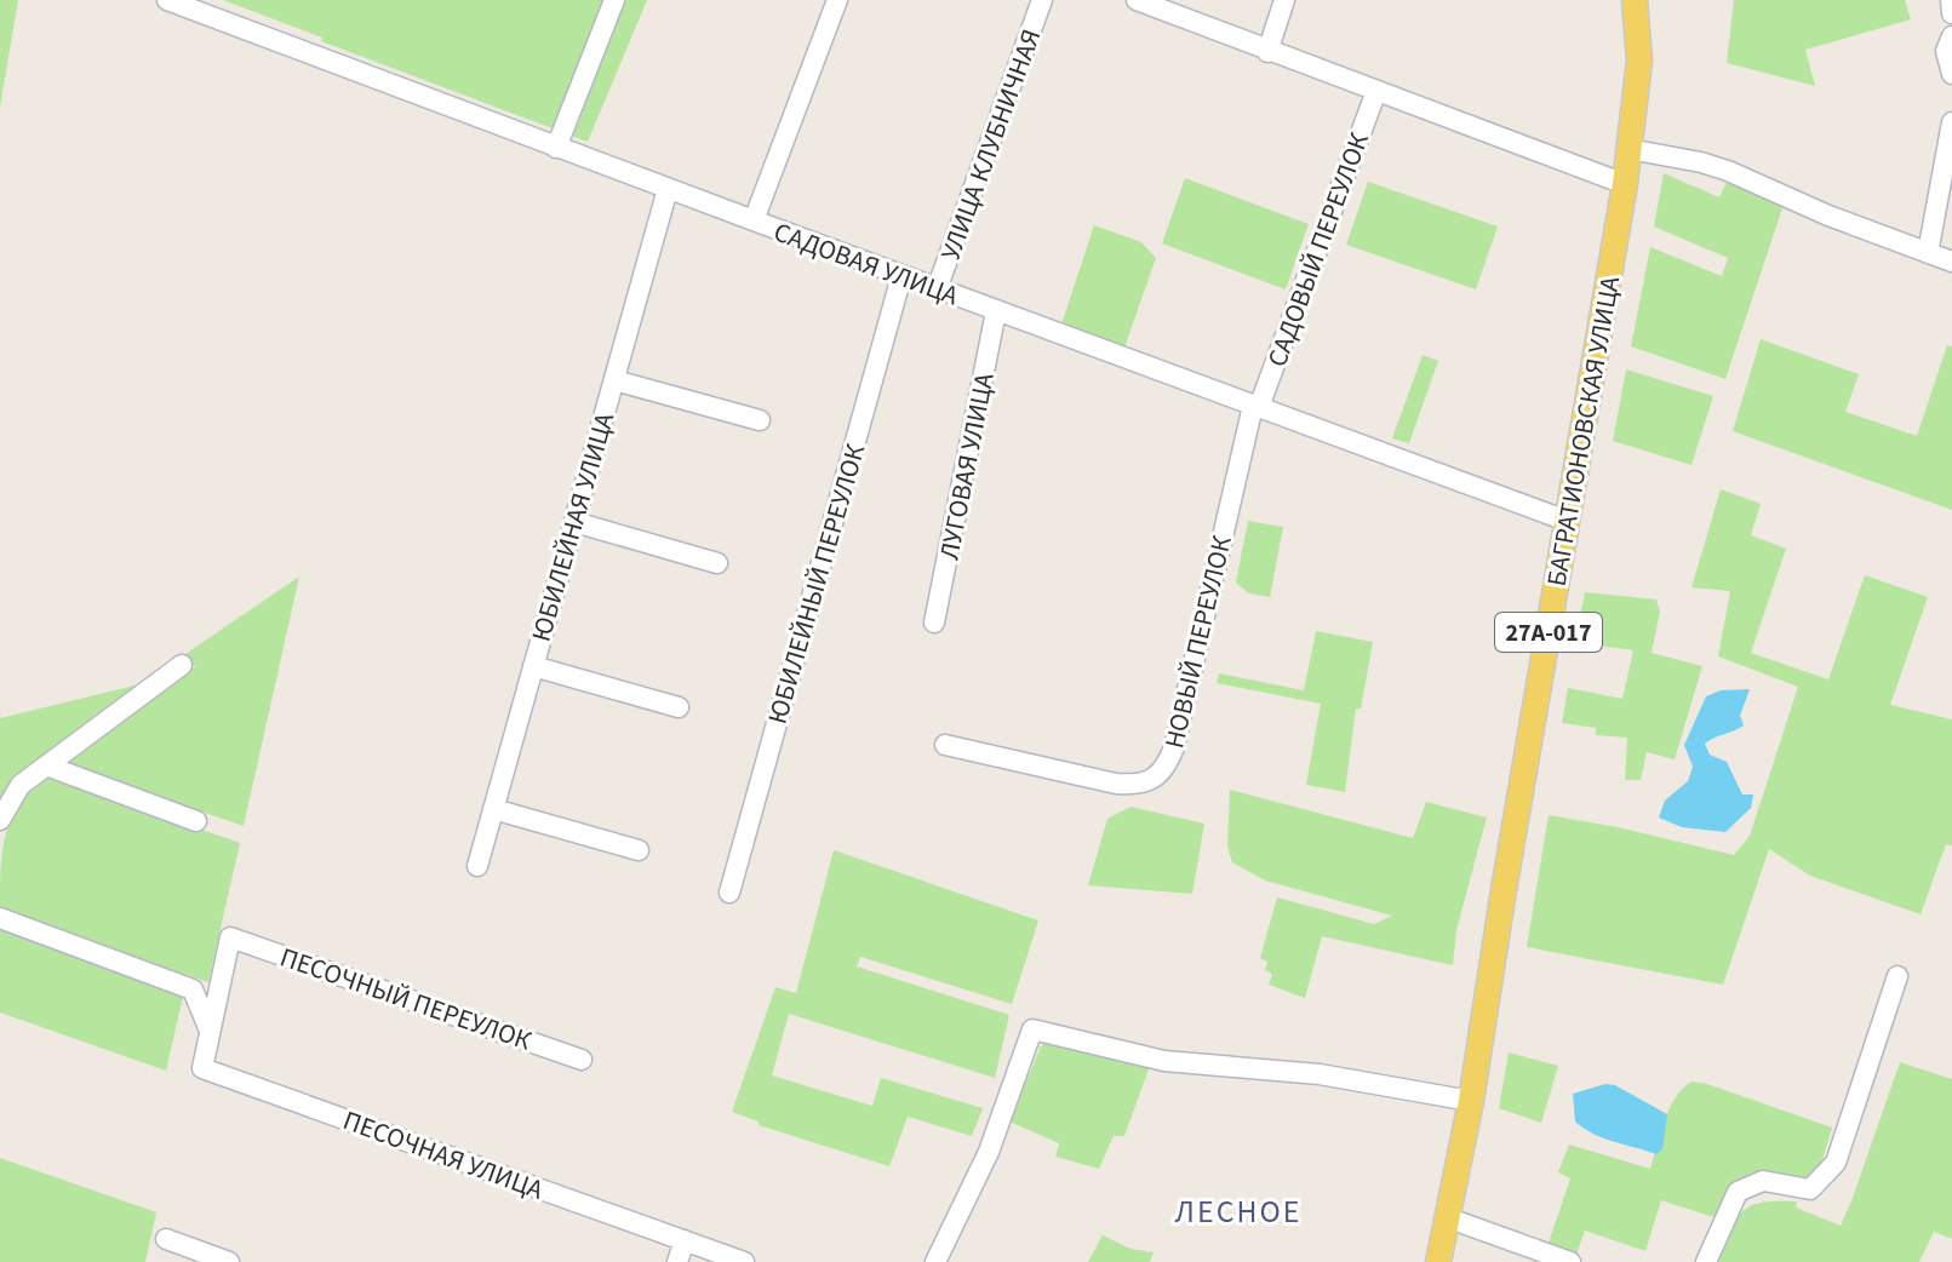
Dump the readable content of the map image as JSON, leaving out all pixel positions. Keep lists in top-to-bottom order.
{
  "streets": {
    "main road": ["БАГРАТИОНОВСКАЯ УЛИЦА", "27А-017"],
    "street": [
      "УЛИЦА КЛУБНИЧНАЯ",
      "САДОВЫЙ ПЕРЕУЛОК",
      "САДОВАЯ УЛИЦА",
      "ЛУГОВАЯ УЛИЦА",
      "ЮБИЛЕЙНАЯ УЛИЦА",
      "ЮБИЛЕЙНЫЙ ПЕРЕУЛОК",
      "НОВЫЙ ПЕРЕУЛОК",
      "ПЕСОЧНЫЙ ПЕРЕУЛОК",
      "ПЕСОЧНАЯ УЛИЦА"
    ]
  },
  "crossings": [
    ["УЛИЦА КЛУБНИЧНАЯ", "САДОВАЯ УЛИЦА"],
    ["САДОВЫЙ ПЕРЕУЛОК", "САДОВАЯ УЛИЦА"],
    ["САДОВЫЙ ПЕРЕУЛОК", "НОВЫЙ ПЕРЕУЛОК"],
    ["САДОВАЯ УЛИЦА", "БАГРАТИОНОВСКАЯ УЛИЦА"],
    ["САДОВАЯ УЛИЦА", "ЛУГОВАЯ УЛИЦА"],
    ["САДОВАЯ УЛИЦА", "ЮБИЛЕЙНАЯ УЛИЦА"],
    ["САДОВАЯ УЛИЦА", "ЮБИЛЕЙНЫЙ ПЕРЕУЛОК"],
    ["САДОВАЯ УЛИЦА", "НОВЫЙ ПЕРЕУЛОК"],
    ["ПЕСОЧНЫЙ ПЕРЕУЛОК", "ПЕСОЧНАЯ УЛИЦА"]
  ],
  "districts": ["ЛЕСНОЕ"]
}
